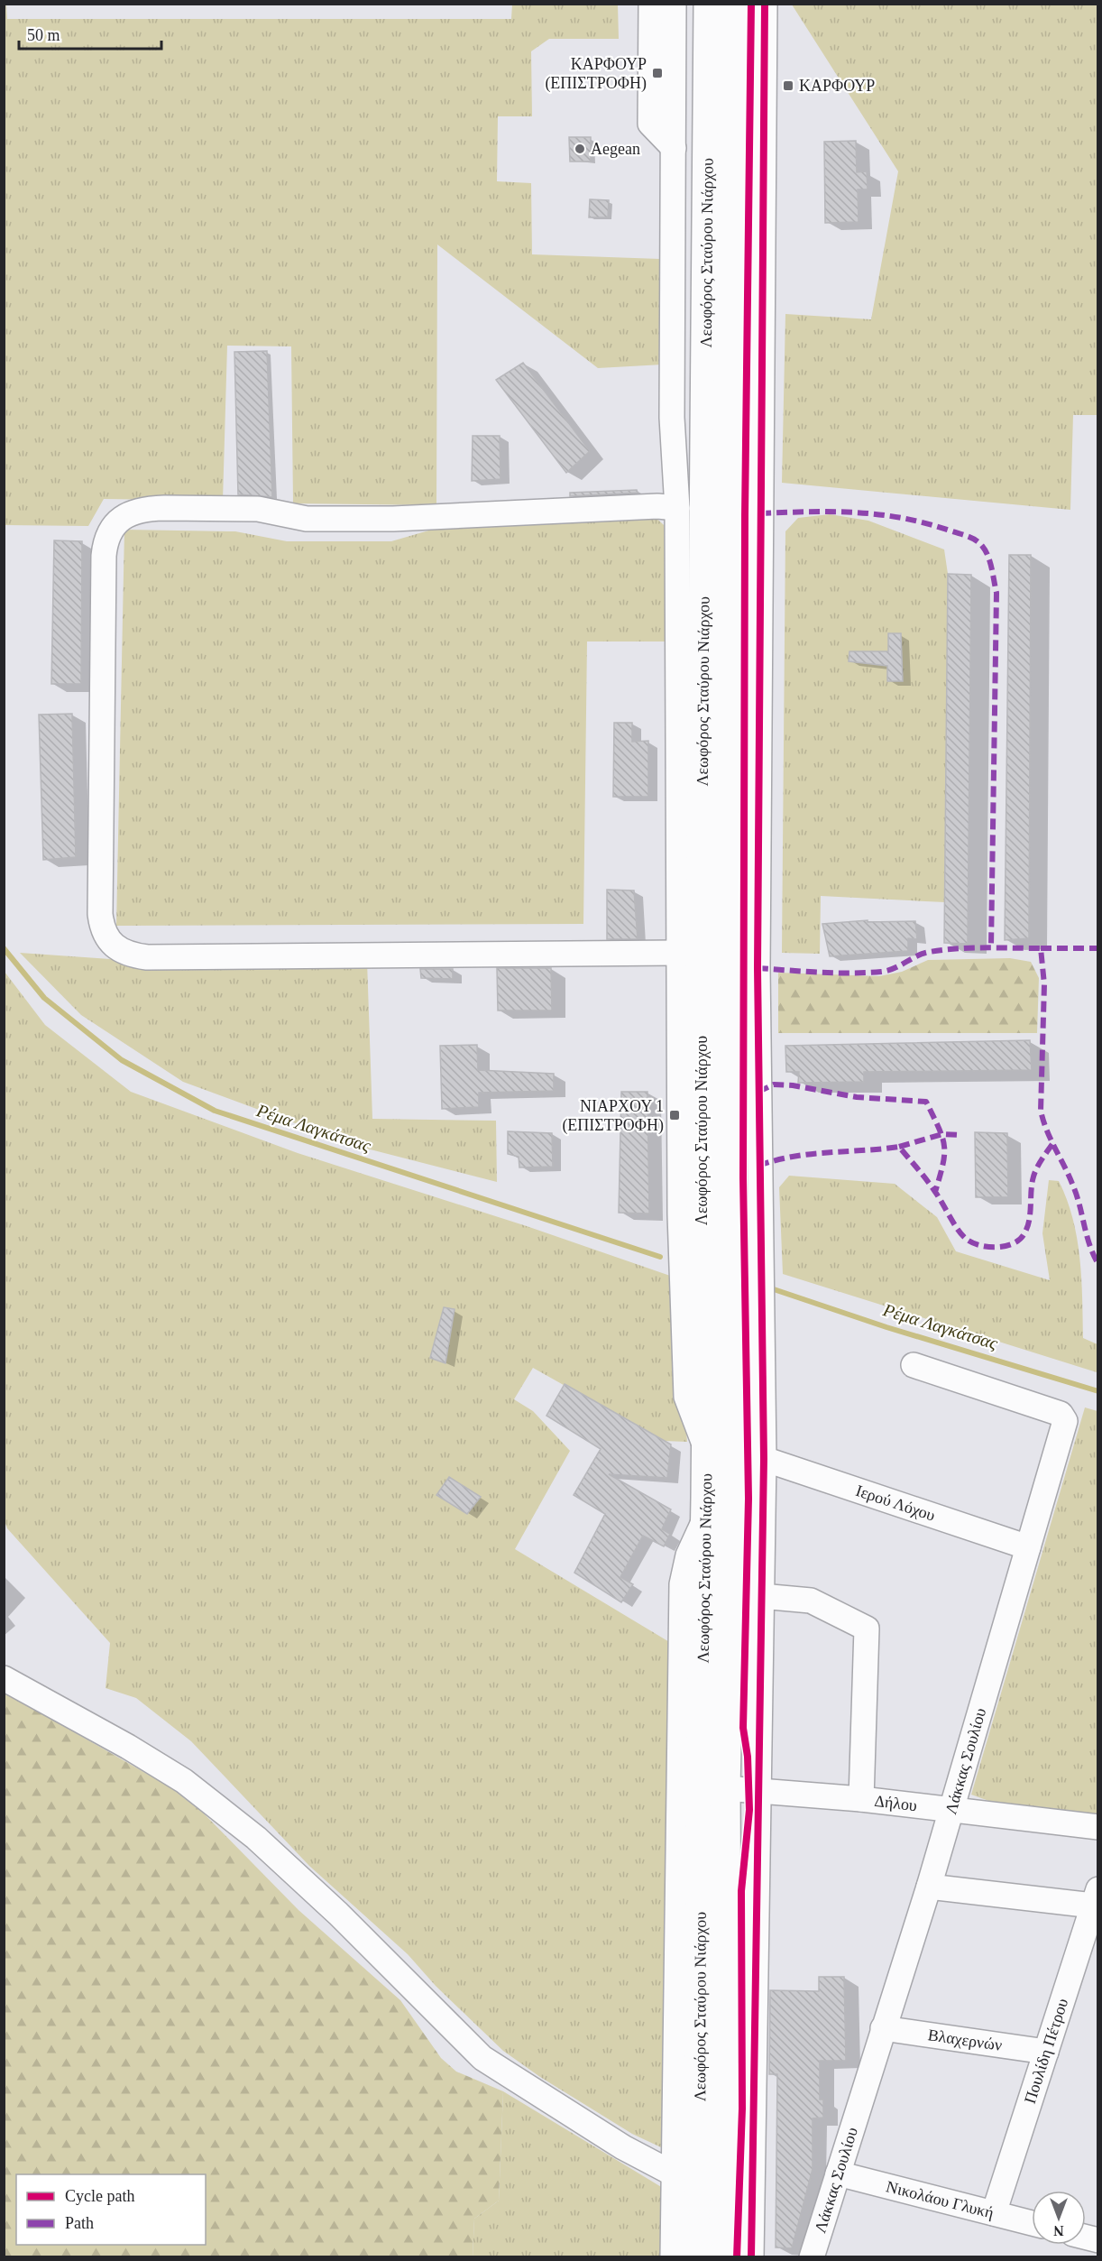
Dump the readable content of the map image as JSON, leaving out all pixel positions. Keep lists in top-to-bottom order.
{
  "streets": {
    "main road": ["Λεωφόρος Σταύρου Νιάρχου"],
    "street": [
      "Ιερού Λόχου",
      "Λάκκας Σουλίου",
      "Δήλου",
      "Βλαχερνών",
      "Πουλίδη Πέτρου",
      "Νικολάου Γλυκή"
    ]
  },
  "crossings": [
    ["Λεωφόρος Σταύρου Νιάρχου", "Δήλου"],
    ["Ιερού Λόχου", "Λάκκας Σουλίου"],
    ["Λάκκας Σουλίου", "Δήλου"],
    ["Λάκκας Σουλίου", "Βλαχερνών"],
    ["Λάκκας Σουλίου", "Νικολάου Γλυκή"],
    ["Βλαχερνών", "Πουλίδη Πέτρου"],
    ["Πουλίδη Πέτρου", "Νικολάου Γλυκή"]
  ],
  "water": ["Ρέμα Λαγκάτσας"],
  "places": {
    "transit": ["ΚΑΡΦΟΥΡ (ΕΠΙΣΤΡΟΦΗ)", "ΚΑΡΦΟΥΡ", "ΝΙΑΡΧΟΥ 1 (ΕΠΙΣΤΡΟΦΗ)"],
    "other": ["Aegean"]
  },
  "legend": ["Cycle path", "Path"],
  "scale_bar": "50 m",
  "north": "bottom"
}
